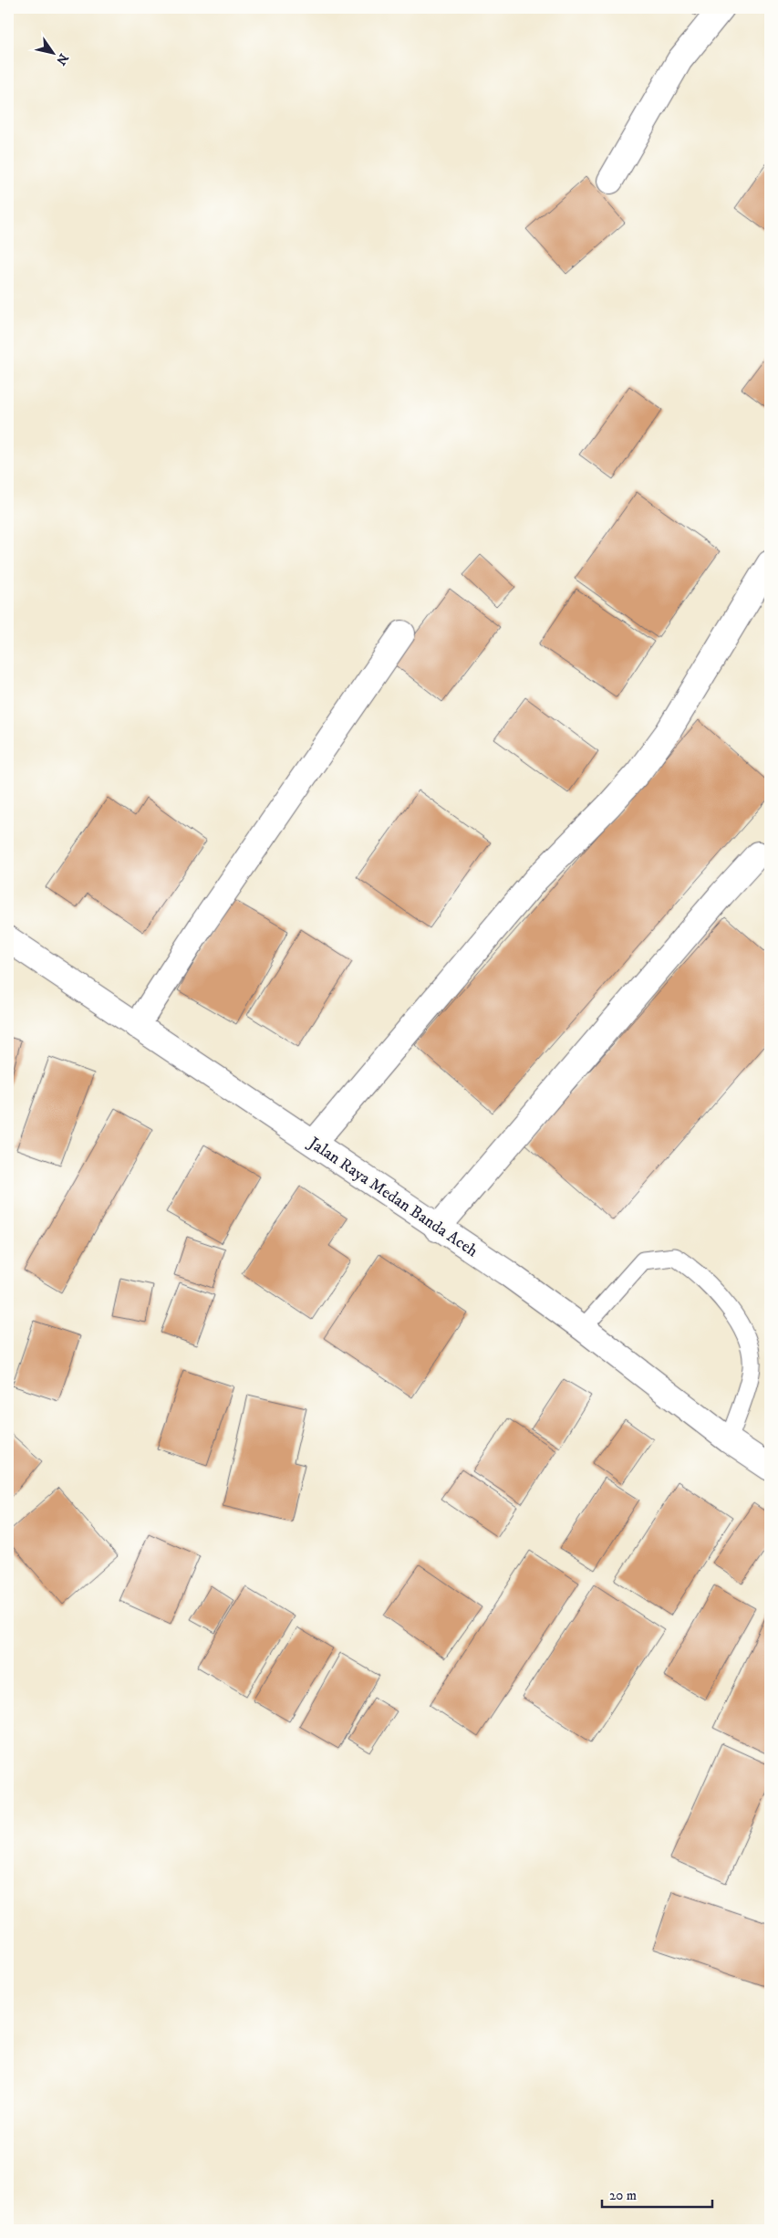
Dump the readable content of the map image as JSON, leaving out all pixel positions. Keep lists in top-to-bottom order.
{
  "streets": {
    "main road": ["Jalan Raya Medan Banda Aceh"]
  },
  "scale_bar": "20 m",
  "north": "bottom right"
}
